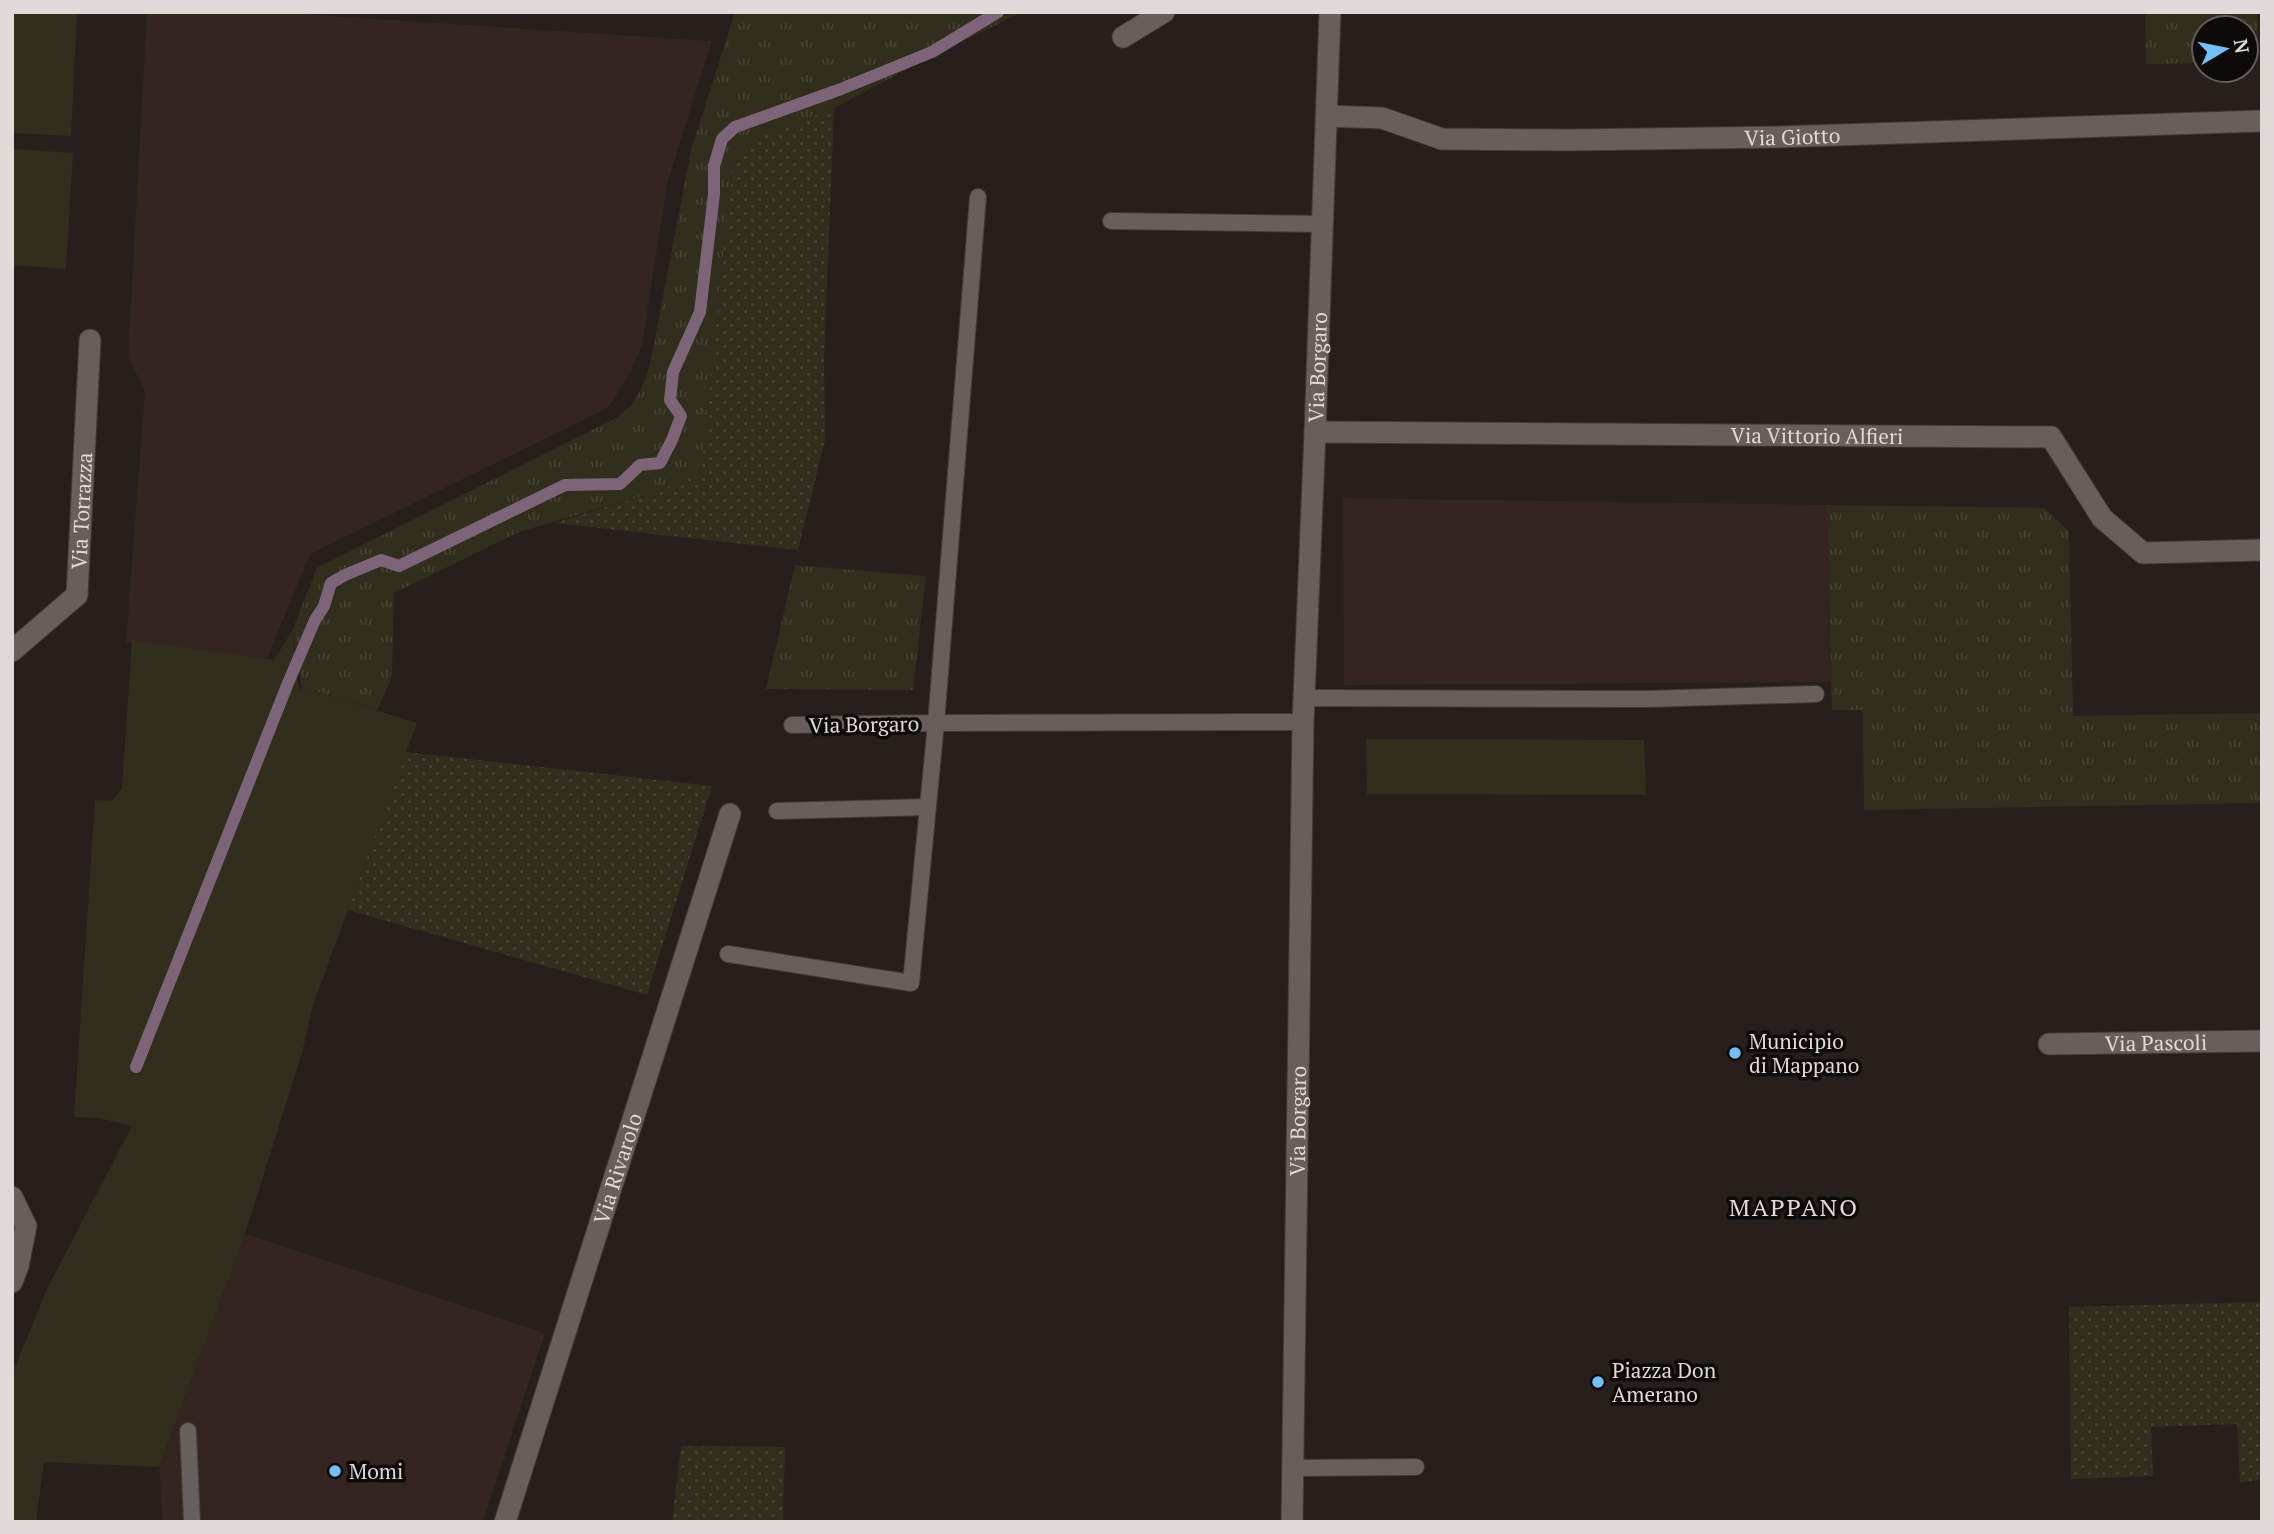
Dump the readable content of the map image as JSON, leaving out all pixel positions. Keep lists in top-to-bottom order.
{
  "streets": {
    "street": [
      "Via Giotto",
      "Via Borgaro",
      "Via Vittorio Alfieri",
      "Via Torrazza",
      "Via Pascoli",
      "Via Rivarolo"
    ]
  },
  "crossings": [
    ["Via Giotto", "Via Borgaro"],
    ["Via Borgaro", "Via Vittorio Alfieri"]
  ],
  "districts": ["MAPPANO"],
  "places": ["Municipio di Mappano", "Piazza Don Amerano", "Momi"],
  "north": "right"
}
